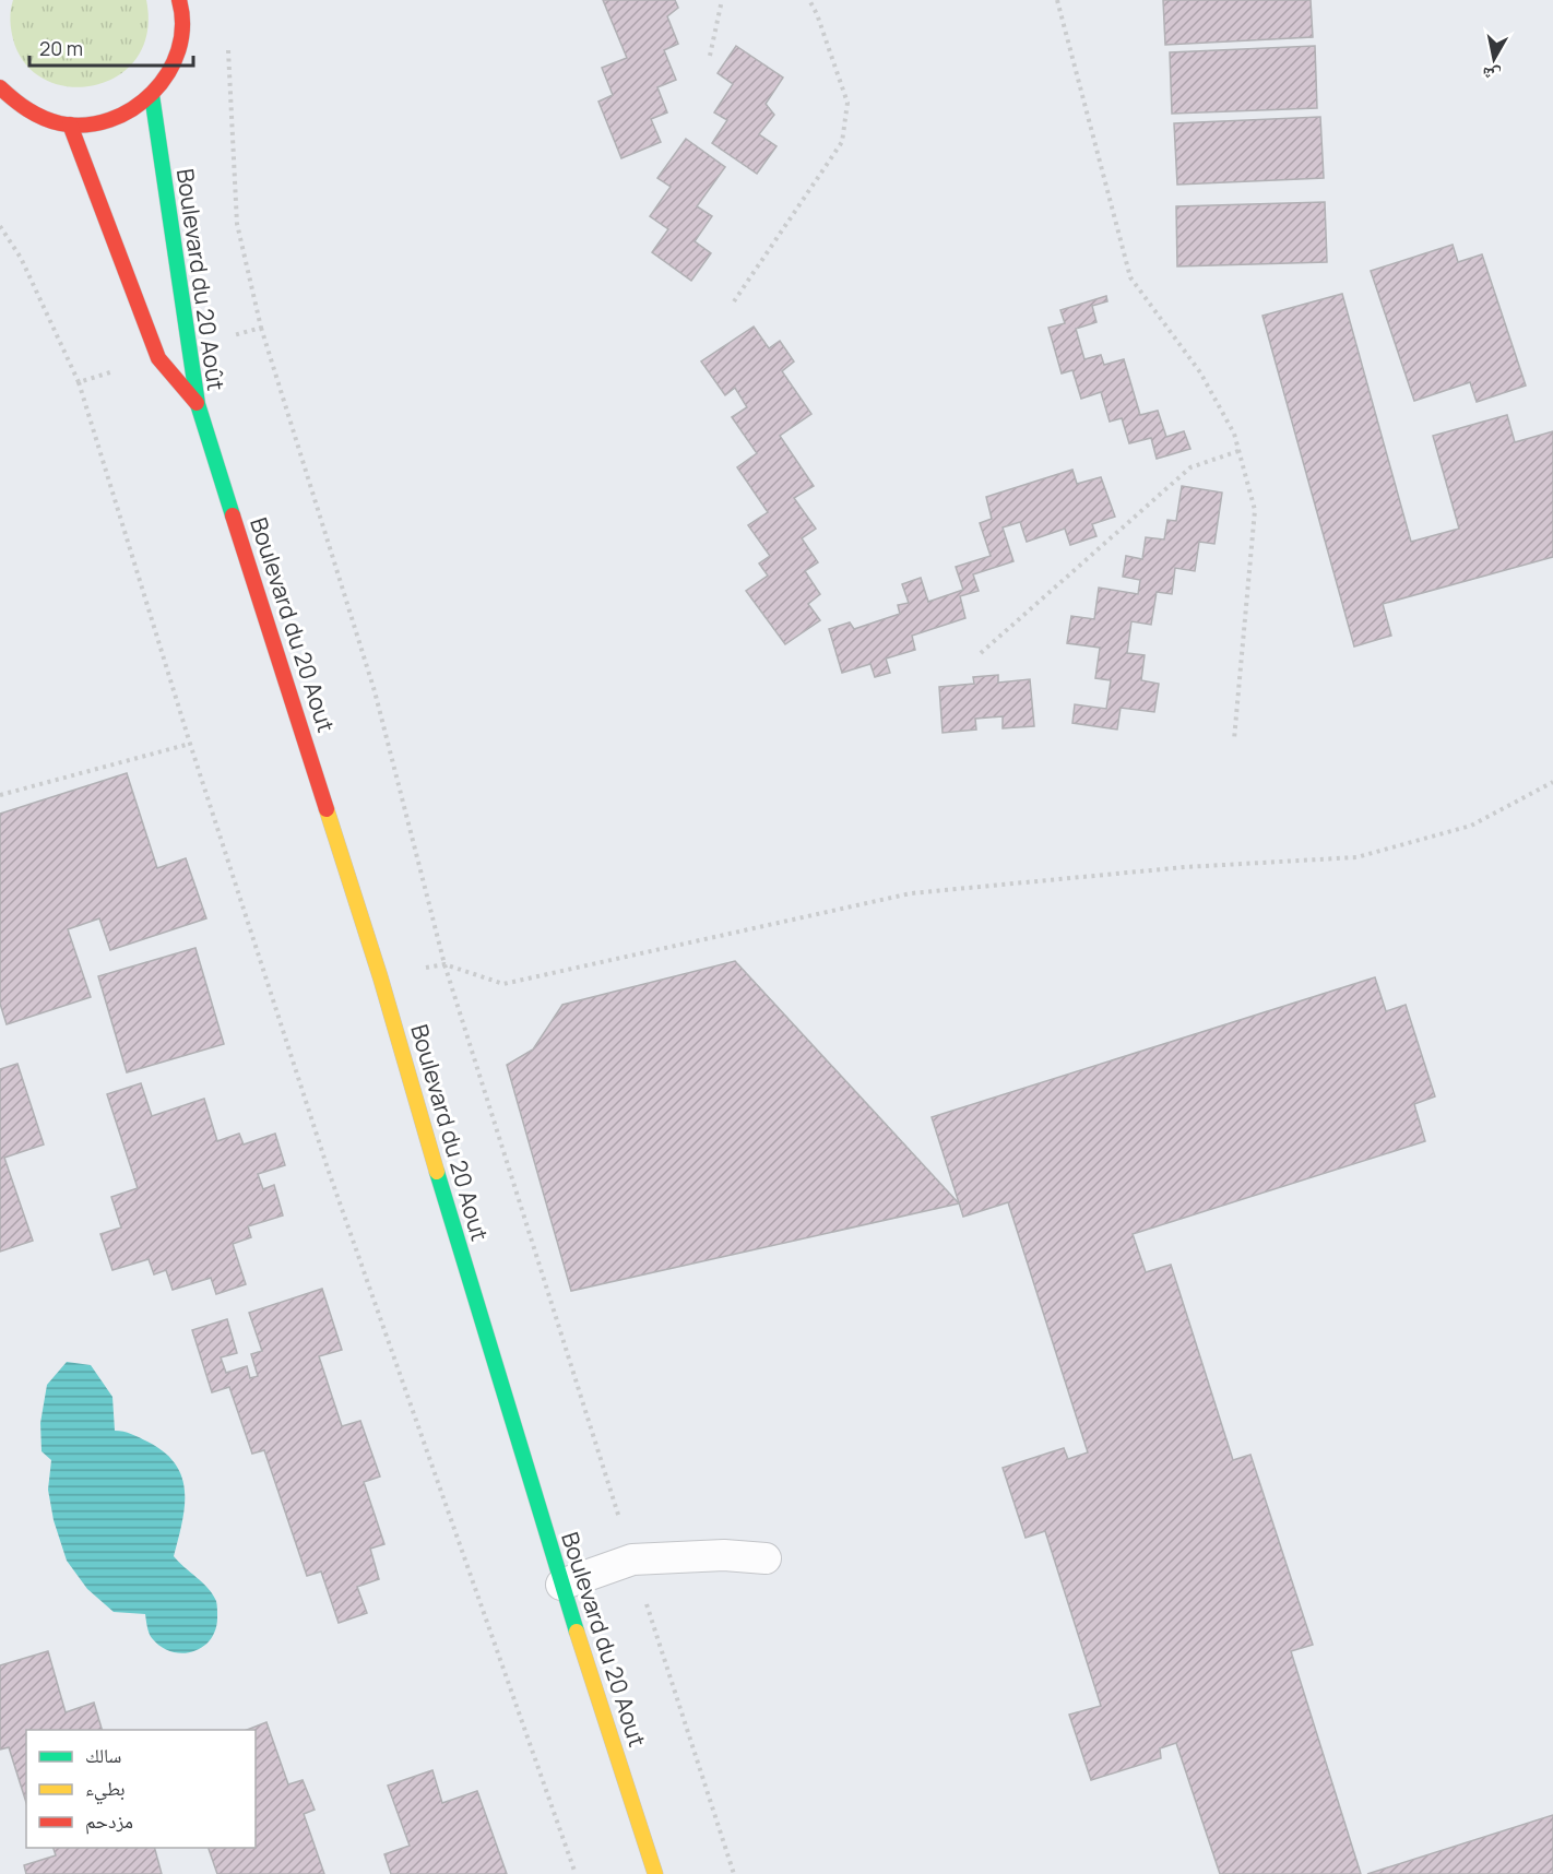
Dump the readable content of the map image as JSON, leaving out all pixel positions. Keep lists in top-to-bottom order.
{
  "streets": {
    "street": ["Boulevard du 20 Août", "Boulevard du 20 Aout"]
  },
  "crossings": [
    ["Boulevard du 20 Août", "Boulevard du 20 Aout"]
  ],
  "legend": ["سالك", "بطيء", "مزدحم"],
  "scale_bar": "20 m",
  "north": "bottom"
}
